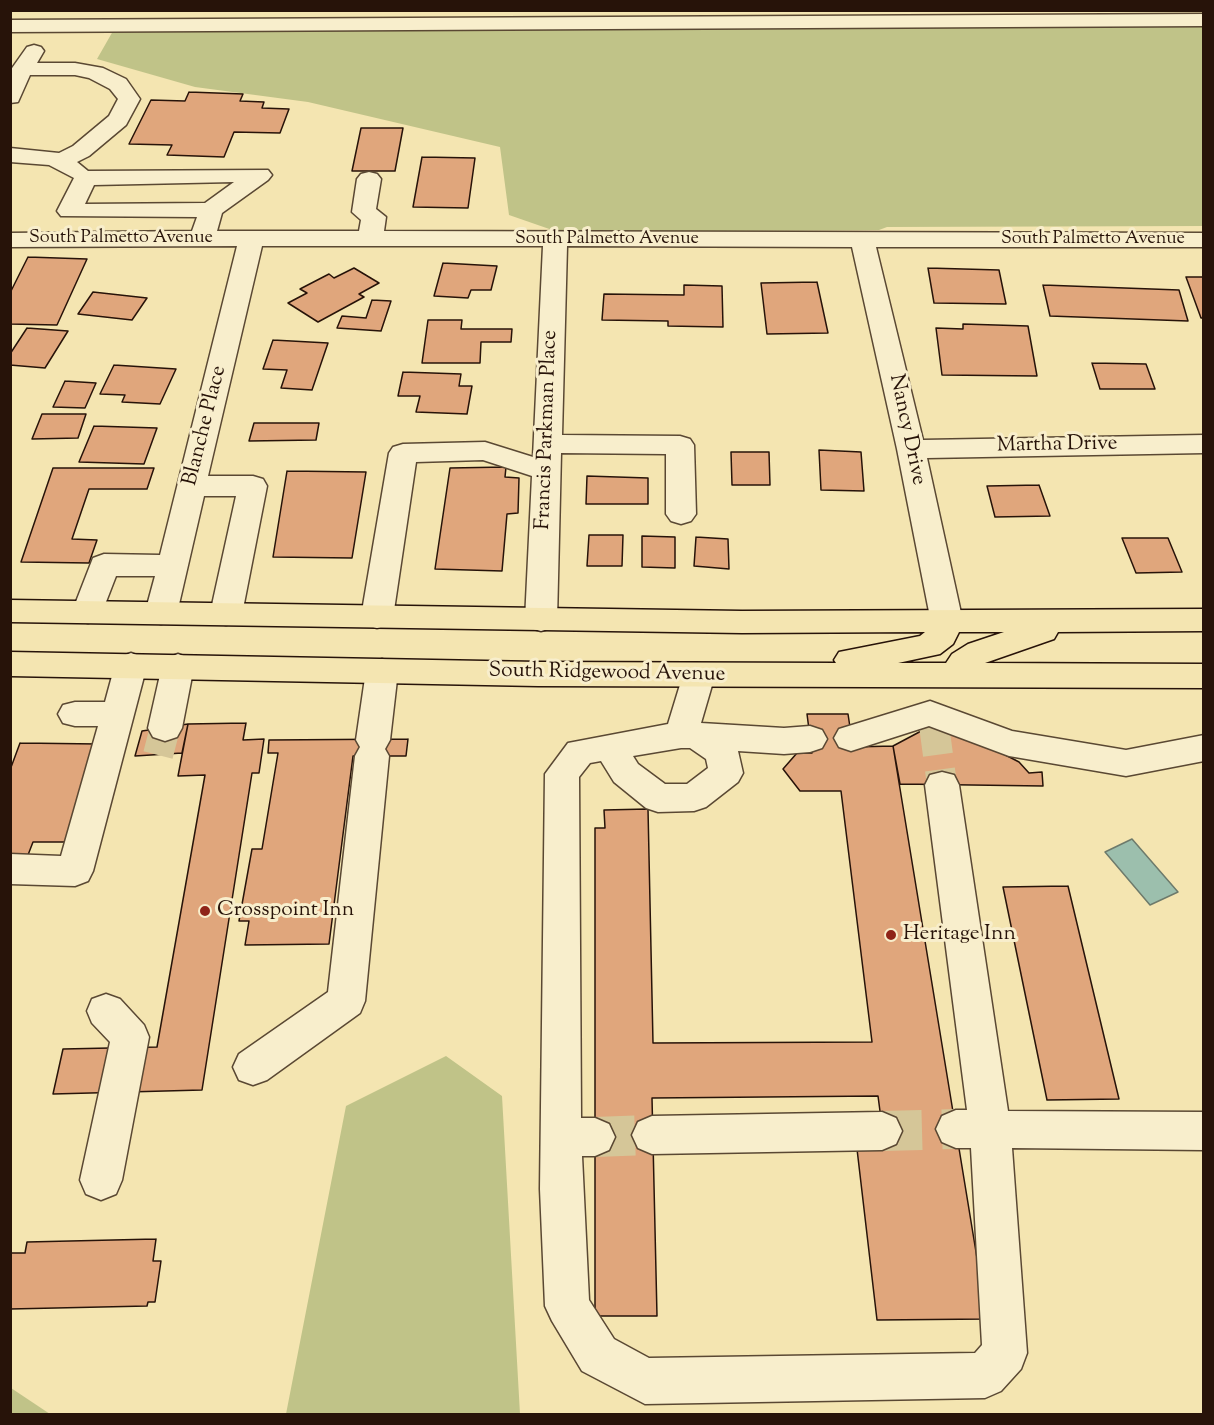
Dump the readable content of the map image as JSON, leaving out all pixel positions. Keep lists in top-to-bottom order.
{
  "streets": {
    "main road": ["South Ridgewood Avenue"],
    "street": [
      "South Palmetto Avenue",
      "Blanche Place",
      "Francis Parkman Place",
      "Nancy Drive",
      "Martha Drive"
    ]
  },
  "crossings": [
    ["South Palmetto Avenue", "Blanche Place"],
    ["South Palmetto Avenue", "Francis Parkman Place"],
    ["South Palmetto Avenue", "Nancy Drive"],
    ["Nancy Drive", "Martha Drive"]
  ],
  "places": ["Crosspoint Inn", "Heritage Inn"]
}
